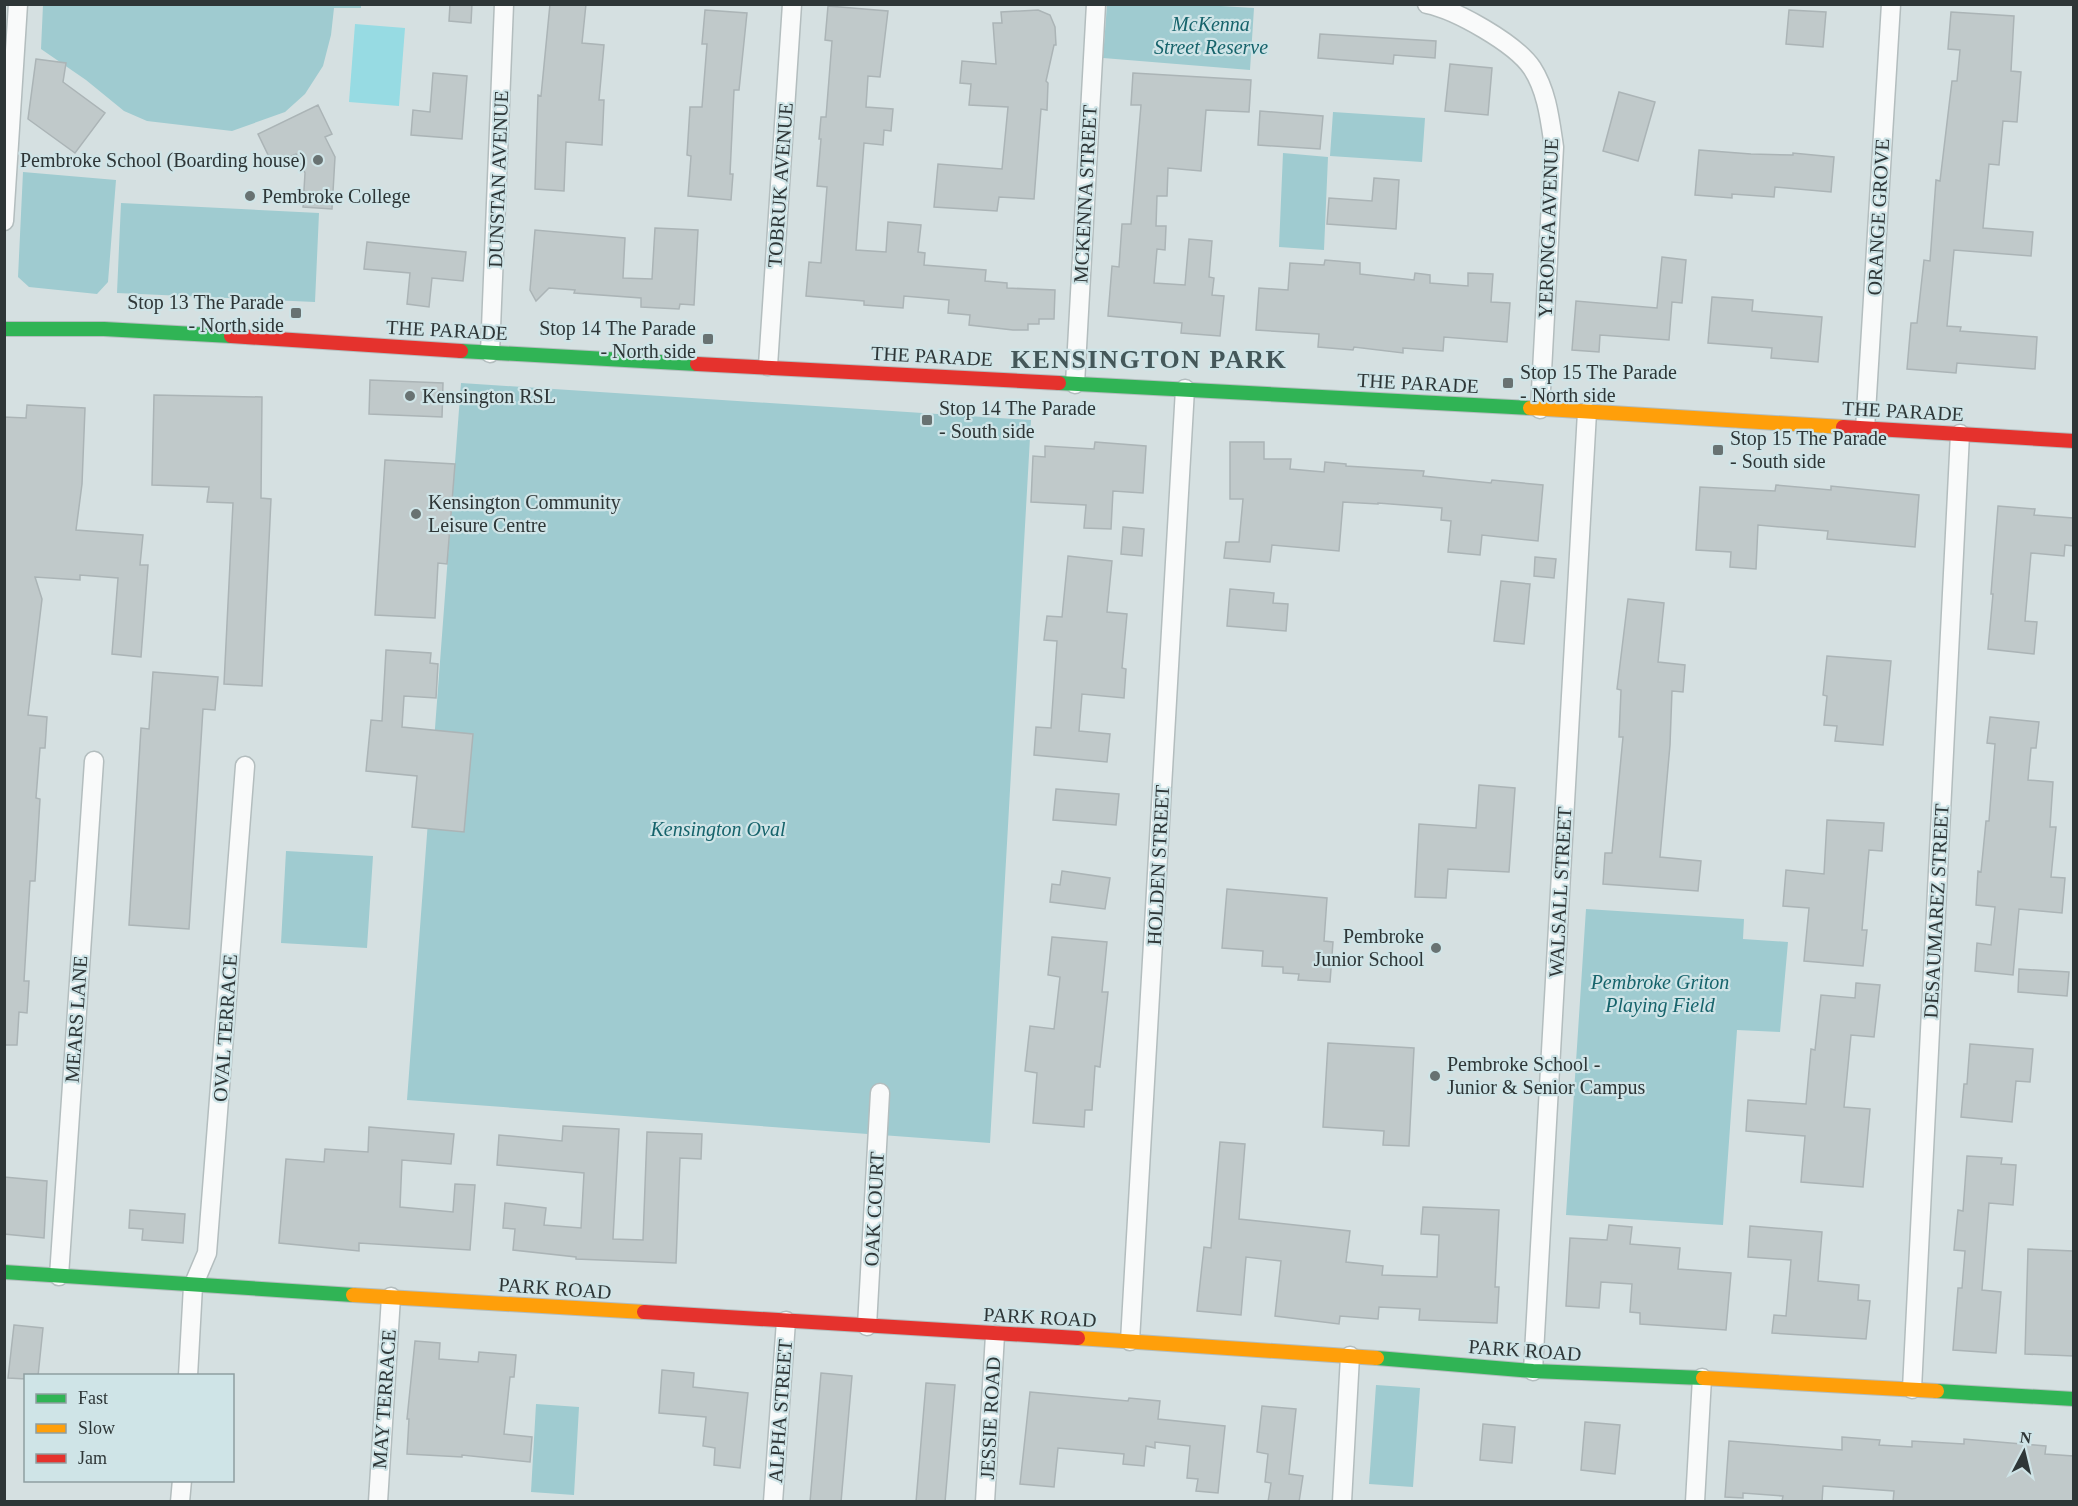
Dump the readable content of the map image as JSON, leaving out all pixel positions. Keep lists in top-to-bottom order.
{
  "streets": {
    "street": [
      "DUNSTAN AVENUE",
      "TOBRUK AVENUE",
      "MCKENNA STREET",
      "ORANGE GROVE",
      "YERONGA AVENUE",
      "THE PARADE",
      "HOLDEN STREET",
      "WALSALL STREET",
      "DESAUMAREZ STREET",
      "MEARS LANE",
      "OVAL TERRACE",
      "OAK COURT",
      "PARK ROAD",
      "MAY TERRACE",
      "ALPHA STREET",
      "JESSIE ROAD"
    ]
  },
  "crossings": [
    ["DUNSTAN AVENUE", "THE PARADE"],
    ["TOBRUK AVENUE", "THE PARADE"],
    ["MCKENNA STREET", "THE PARADE"],
    ["ORANGE GROVE", "THE PARADE"],
    ["YERONGA AVENUE", "THE PARADE"],
    ["THE PARADE", "HOLDEN STREET"],
    ["THE PARADE", "WALSALL STREET"],
    ["THE PARADE", "DESAUMAREZ STREET"],
    ["HOLDEN STREET", "PARK ROAD"],
    ["WALSALL STREET", "PARK ROAD"],
    ["DESAUMAREZ STREET", "PARK ROAD"],
    ["MEARS LANE", "PARK ROAD"],
    ["OVAL TERRACE", "PARK ROAD"],
    ["OAK COURT", "PARK ROAD"],
    ["PARK ROAD", "MAY TERRACE"],
    ["PARK ROAD", "ALPHA STREET"],
    ["PARK ROAD", "JESSIE ROAD"]
  ],
  "districts": ["KENSINGTON PARK"],
  "parks": ["McKenna Street Reserve", "Kensington Oval", "Pembroke Griton Playing Field"],
  "places": {
    "other": [
      "Pembroke School (Boarding house)",
      "Pembroke College",
      "Kensington RSL",
      "Kensington Community Leisure Centre",
      "Pembroke Junior School",
      "Pembroke School - Junior & Senior Campus"
    ],
    "transit": [
      "Stop 13 The Parade - North side",
      "Stop 14 The Parade - North side",
      "Stop 15 The Parade - North side",
      "Stop 14 The Parade - South side",
      "Stop 15 The Parade - South side"
    ]
  },
  "legend": ["Fast", "Slow", "Jam"],
  "north": "top"
}
